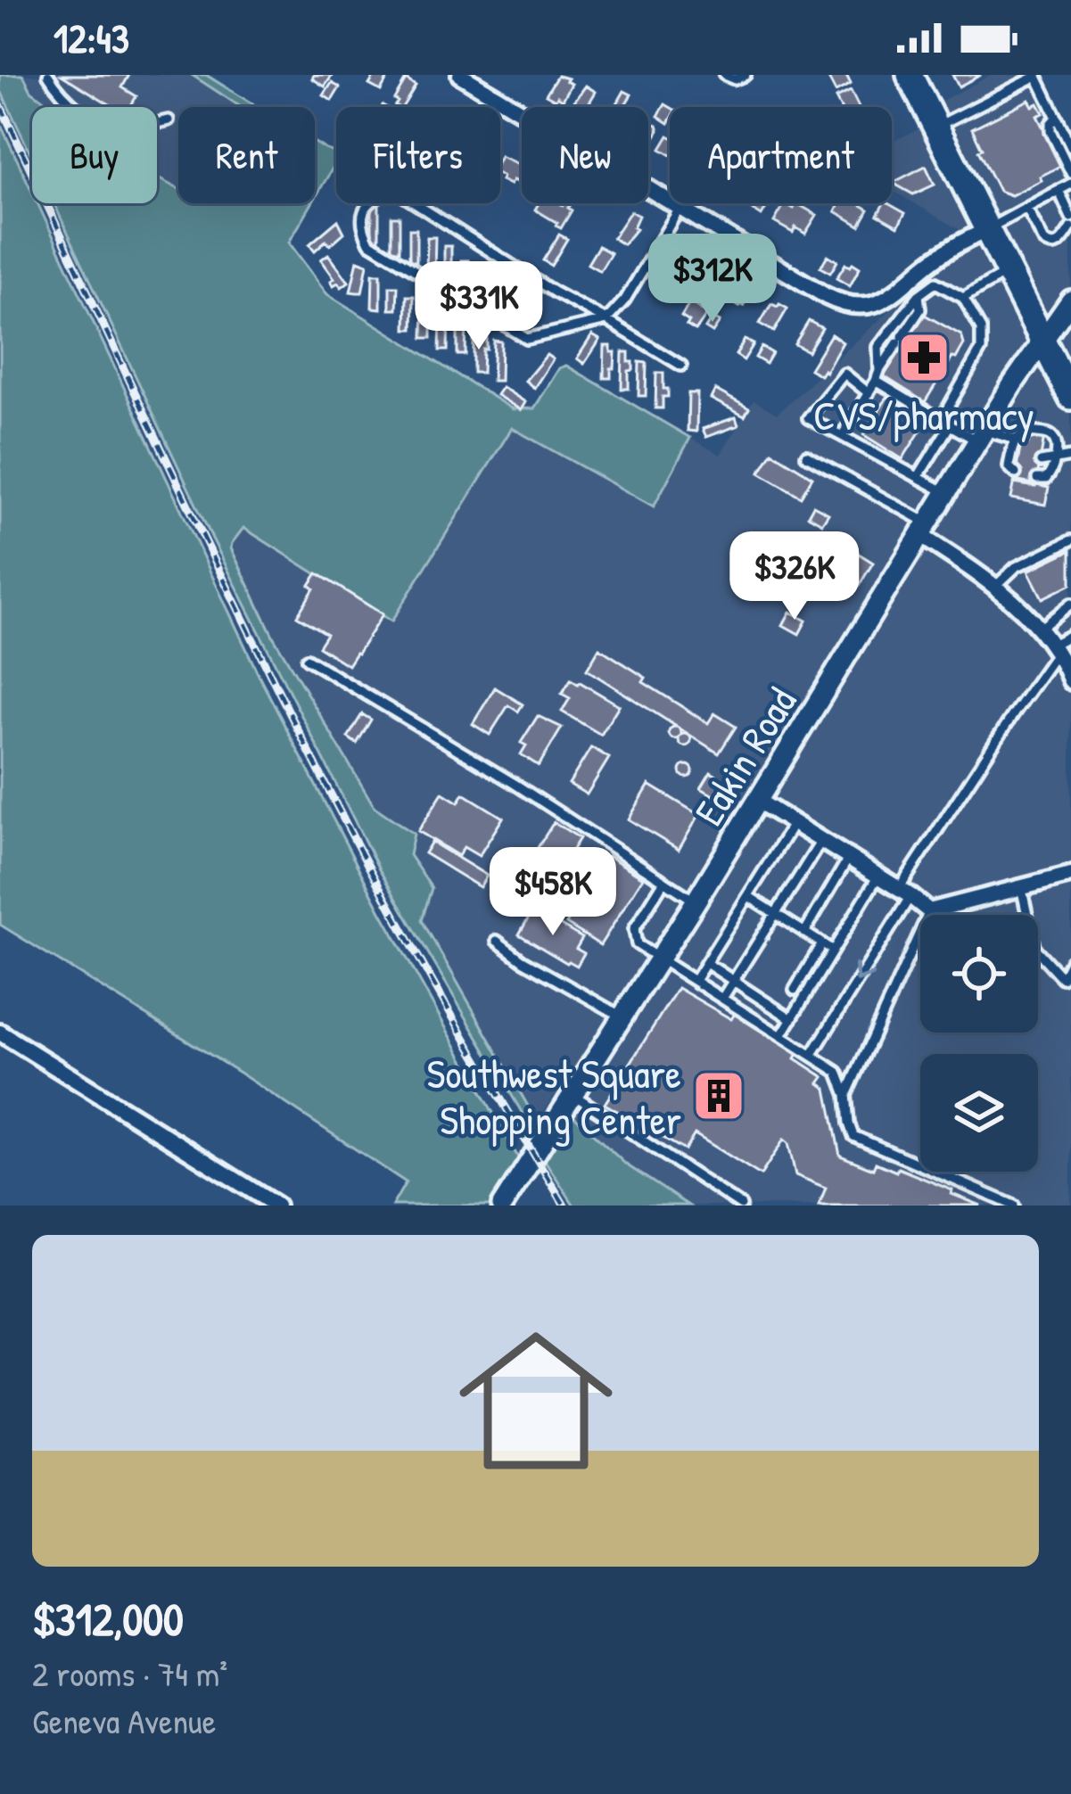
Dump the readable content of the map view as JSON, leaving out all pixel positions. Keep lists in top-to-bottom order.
{
  "streets": {
    "street": ["Eakin Road"]
  },
  "places": {
    "pharmacy": ["CVS/pharmacy"],
    "building": ["Southwest Square Shopping Center"]
  },
  "page": {
    "status": "12:43",
    "chip": [
      "Buy",
      "Rent",
      "Filters",
      "New",
      "Apartment"
    ],
    "price": [
      "$312K",
      "$331K",
      "$326K",
      "$458K"
    ],
    "list": [
      {
        "name": "$312,000",
        "note": "2 rooms · 74 m² · Geneva Avenue"
      }
    ]
  }
}
